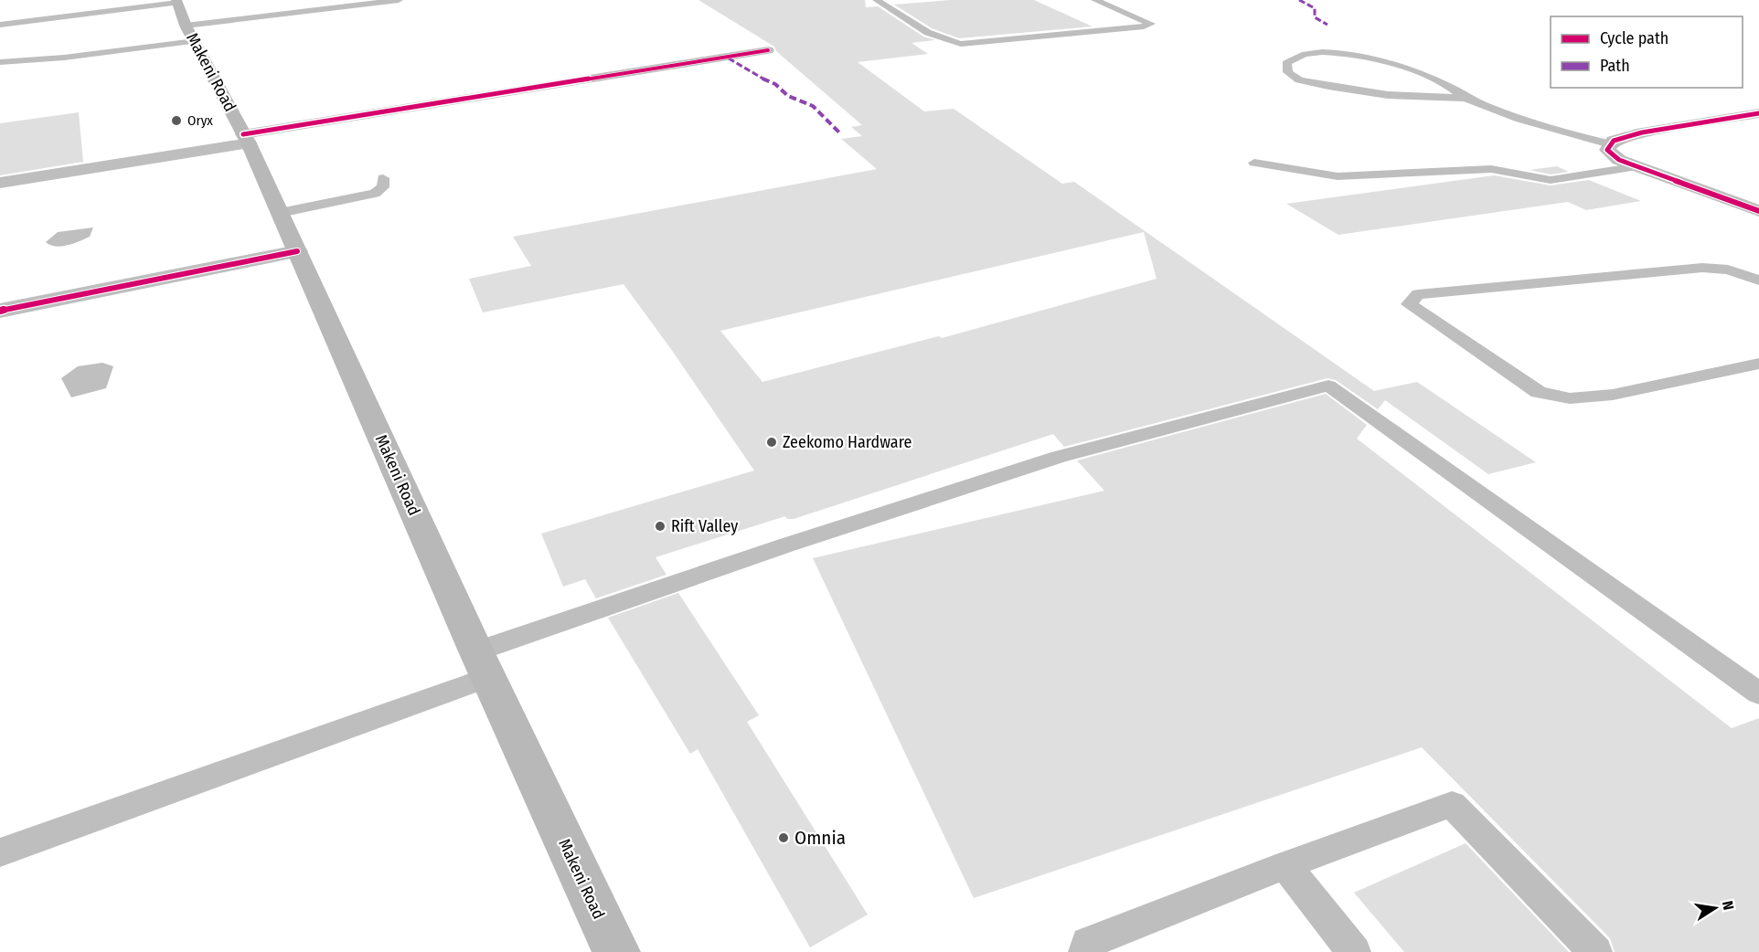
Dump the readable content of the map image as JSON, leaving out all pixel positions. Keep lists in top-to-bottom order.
{
  "streets": {
    "main road": ["Makeni Road"]
  },
  "places": [
    "Oryx",
    "Zeekomo Hardware",
    "Rift Valley",
    "Omnia"
  ],
  "legend": ["Cycle path", "Path"],
  "north": "right"
}
